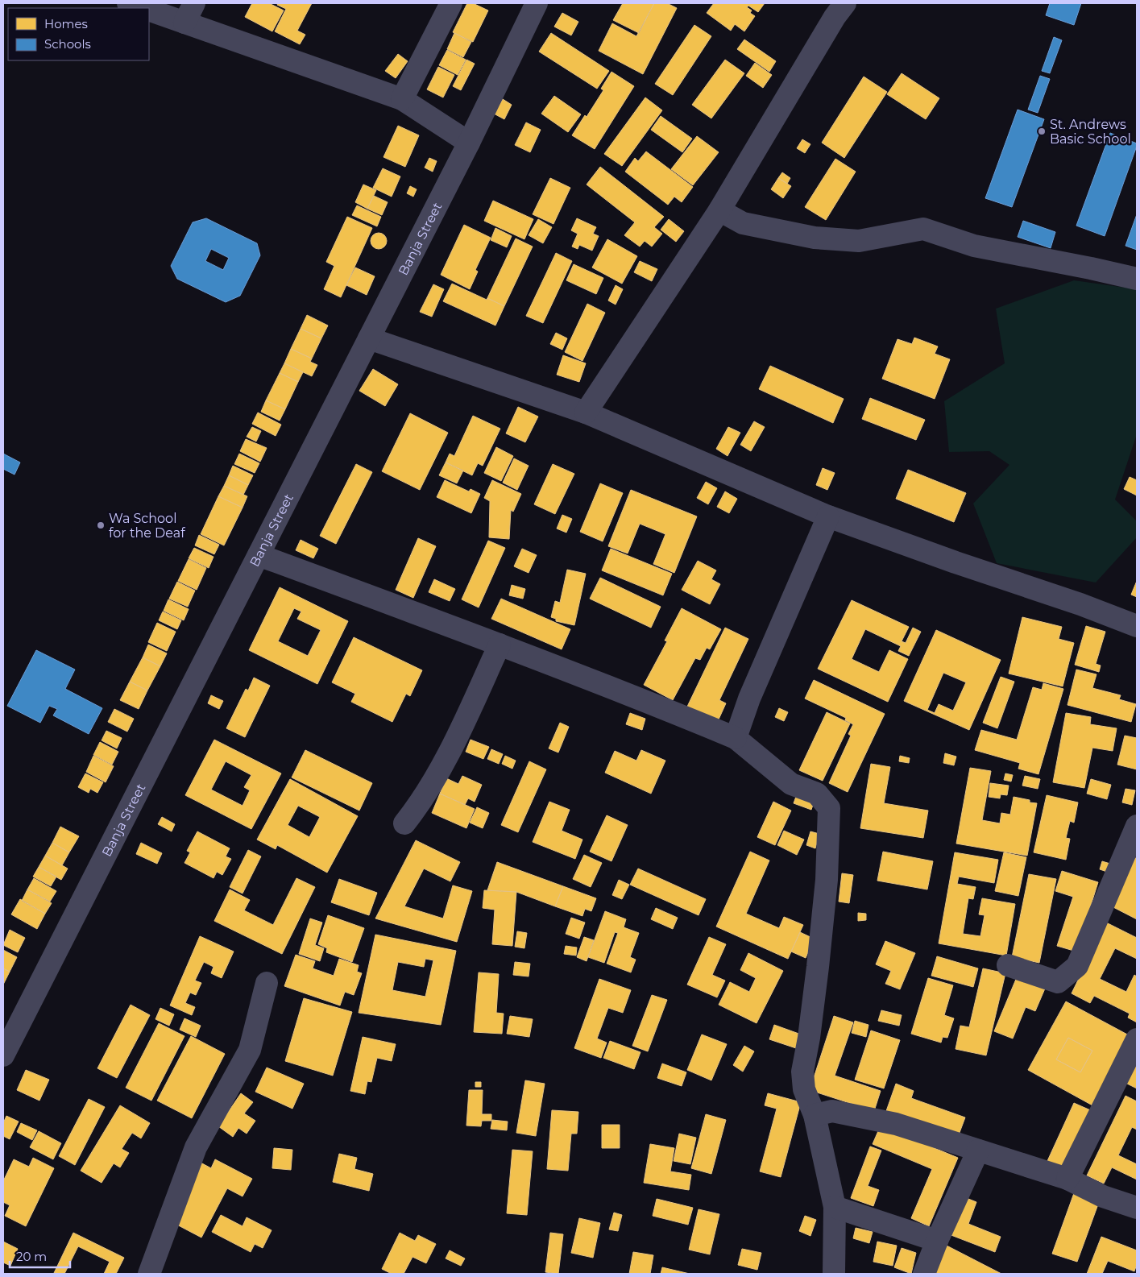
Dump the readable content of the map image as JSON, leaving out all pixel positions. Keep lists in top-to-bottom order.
{
  "streets": {
    "street": ["Banja Street"]
  },
  "places": ["St. Andrews Basic School", "Wa School for the Deaf"],
  "legend": ["Homes", "Schools"],
  "scale_bar": "20 m"
}
